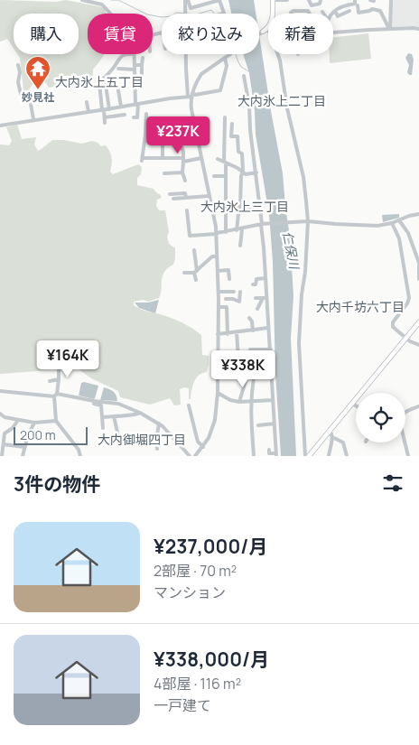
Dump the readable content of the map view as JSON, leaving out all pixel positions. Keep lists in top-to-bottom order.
{
  "districts": [
    "大内氷上五丁目",
    "大内氷上二丁目",
    "大内氷上三丁目",
    "大内千坊六丁目",
    "大内御堀四丁目"
  ],
  "water": ["仁保川"],
  "places": {
    "temple": ["妙見社"]
  },
  "scale_bar": "200 m",
  "page": {
    "chip": [
      "購入",
      "賃貸",
      "絞り込み",
      "新着"
    ],
    "price": ["¥237K", "¥164K", "¥338K"],
    "scale": "200 m",
    "heading": "3件の物件",
    "list": [
      {
        "name": "¥237,000/月",
        "note": "2部屋 · 70 m² · マンション"
      },
      {
        "name": "¥338,000/月",
        "note": "4部屋 · 116 m² · 一戸建て"
      }
    ]
  }
}
